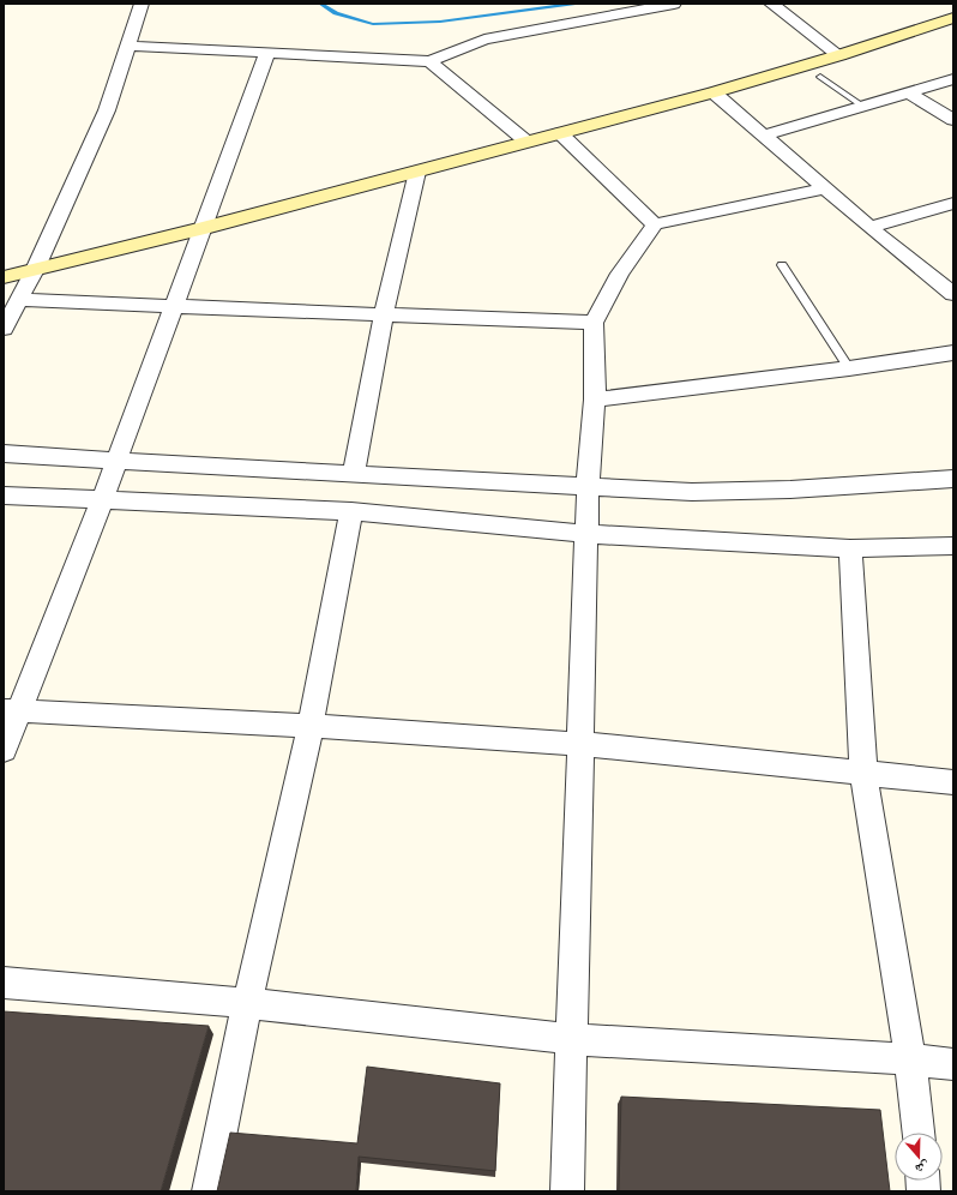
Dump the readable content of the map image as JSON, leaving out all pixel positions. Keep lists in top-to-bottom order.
{
  "north": "bottom"
}
